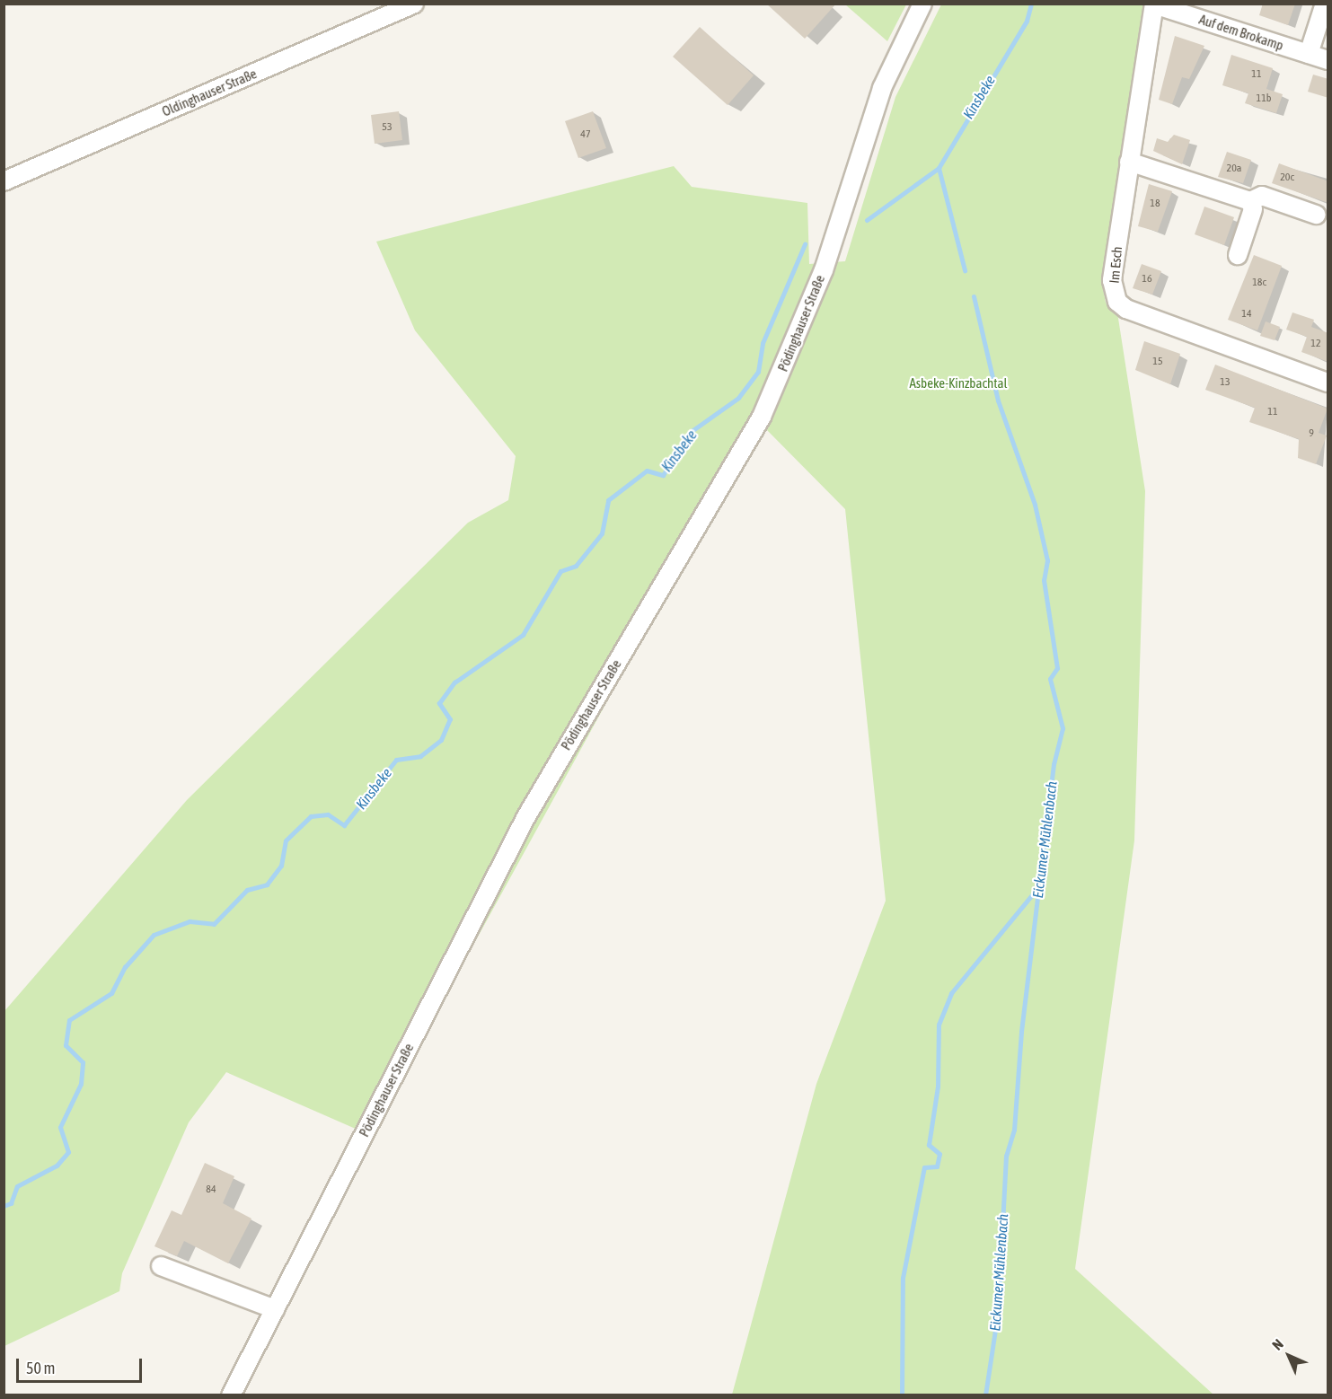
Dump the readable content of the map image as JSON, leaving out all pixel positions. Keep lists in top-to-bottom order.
{
  "streets": {
    "street": [
      "Auf dem Brokamp",
      "Oldinghauser Straße",
      "Im Esch",
      "Pödinghauser Straße"
    ]
  },
  "crossings": [
    ["Auf dem Brokamp", "Im Esch"]
  ],
  "water": ["Kinsbeke", "Eickumer Mühlenbach"],
  "parks": ["Asbeke-Kinzbachtal"],
  "house_numbers": [
    "11",
    "11b",
    "53",
    "47",
    "20a",
    "20c",
    "18",
    "16",
    "18c",
    "14",
    "12",
    "15",
    "13",
    "11",
    "9",
    "84"
  ],
  "scale_bar": "50 m",
  "north": "top left"
}
